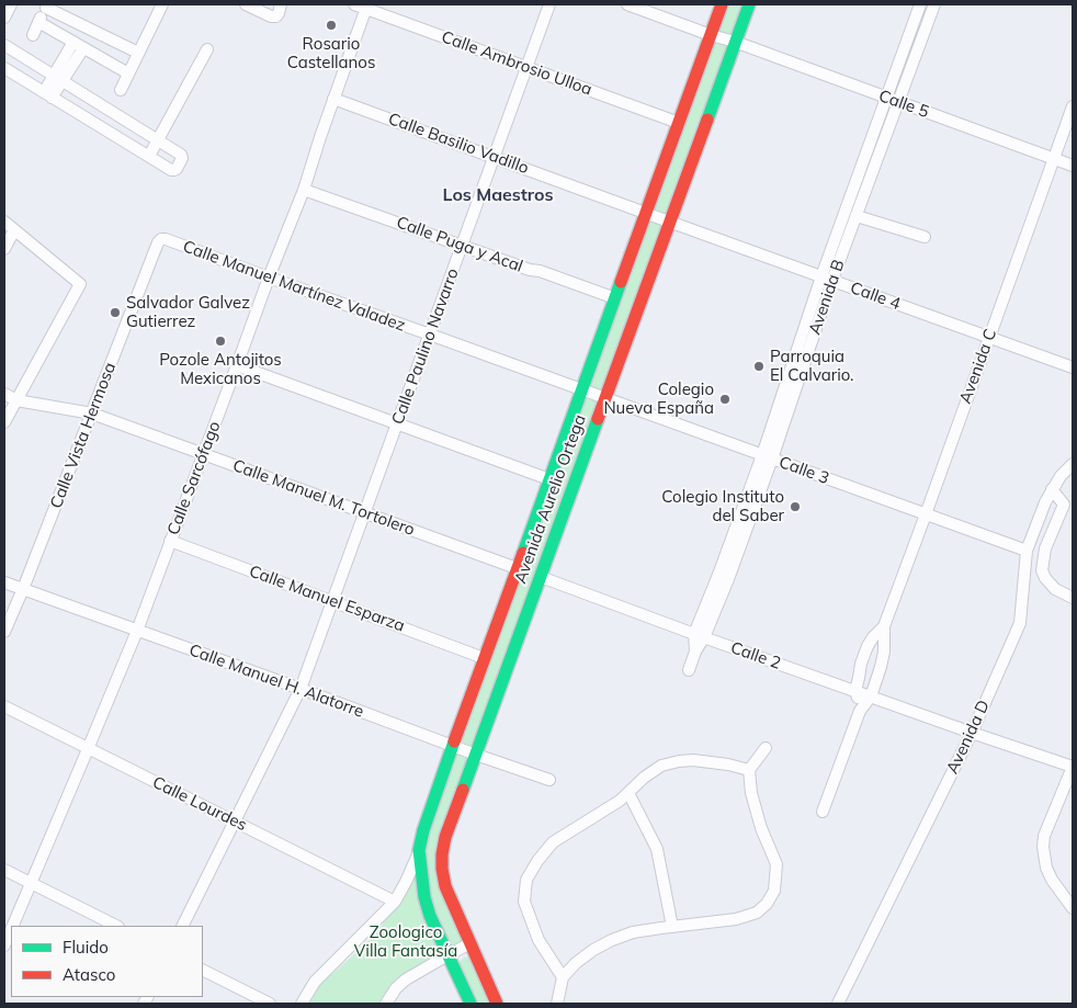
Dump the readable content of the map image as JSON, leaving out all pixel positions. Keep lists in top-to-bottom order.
{
  "streets": {
    "main road": ["Avenida Aurelio Ortega"],
    "street": [
      "Calle Ambrosio Ulloa",
      "Calle 5",
      "Calle Basilio Vadillo",
      "Calle Puga y Acal",
      "Calle Manuel Martínez Valadez",
      "Calle 4",
      "Avenida B",
      "Calle Paulino Navarro",
      "Avenida C",
      "Calle Vista Hermosa",
      "Calle 3",
      "Calle Sarcófago",
      "Calle Manuel M. Tortolero",
      "Calle Manuel Esparza",
      "Calle 2",
      "Calle Manuel H. Alatorre",
      "Avenida D",
      "Calle Lourdes"
    ]
  },
  "crossings": [
    ["Calle Ambrosio Ulloa", "Calle Paulino Navarro"],
    ["Calle Ambrosio Ulloa", "Calle Sarcófago"],
    ["Calle Ambrosio Ulloa", "Avenida Aurelio Ortega"],
    ["Calle 5", "Avenida B"],
    ["Calle 5", "Avenida C"],
    ["Calle 5", "Avenida Aurelio Ortega"],
    ["Calle Basilio Vadillo", "Calle 4"],
    ["Calle Basilio Vadillo", "Calle Paulino Navarro"],
    ["Calle Basilio Vadillo", "Calle Sarcófago"],
    ["Calle Basilio Vadillo", "Avenida Aurelio Ortega"],
    ["Calle Puga y Acal", "Calle Paulino Navarro"],
    ["Calle Puga y Acal", "Calle Sarcófago"],
    ["Calle Puga y Acal", "Avenida Aurelio Ortega"],
    ["Calle Manuel Martínez Valadez", "Calle Paulino Navarro"],
    ["Calle Manuel Martínez Valadez", "Calle Vista Hermosa"],
    ["Calle Manuel Martínez Valadez", "Calle 3"],
    ["Calle Manuel Martínez Valadez", "Calle Sarcófago"],
    ["Calle Manuel Martínez Valadez", "Avenida Aurelio Ortega"],
    ["Calle 4", "Avenida B"],
    ["Calle 4", "Avenida C"],
    ["Calle 4", "Avenida Aurelio Ortega"],
    ["Avenida B", "Calle 3"],
    ["Avenida B", "Calle 2"],
    ["Calle Paulino Navarro", "Calle Manuel M. Tortolero"],
    ["Calle Paulino Navarro", "Calle Manuel Esparza"],
    ["Calle Paulino Navarro", "Calle Manuel H. Alatorre"],
    ["Calle Paulino Navarro", "Calle Lourdes"],
    ["Avenida C", "Calle 3"],
    ["Avenida C", "Calle 2"],
    ["Calle Vista Hermosa", "Calle Manuel M. Tortolero"],
    ["Calle Vista Hermosa", "Calle Manuel H. Alatorre"],
    ["Calle 3", "Avenida Aurelio Ortega"],
    ["Calle 3", "Avenida D"],
    ["Calle Sarcófago", "Calle Manuel M. Tortolero"],
    ["Calle Sarcófago", "Calle Manuel Esparza"],
    ["Calle Sarcófago", "Calle Manuel H. Alatorre"],
    ["Calle Sarcófago", "Calle Lourdes"],
    ["Calle Manuel M. Tortolero", "Avenida Aurelio Ortega"],
    ["Avenida Aurelio Ortega", "Calle Manuel Esparza"],
    ["Avenida Aurelio Ortega", "Calle 2"],
    ["Avenida Aurelio Ortega", "Calle Manuel H. Alatorre"],
    ["Calle 2", "Avenida D"]
  ],
  "districts": ["Los Maestros"],
  "parks": ["Zoologico Villa Fantasía"],
  "places": [
    "Rosario Castellanos",
    "Salvador Galvez Gutierrez",
    "Pozole Antojitos Mexicanos",
    "Parroquia El Calvario.",
    "Colegio Nueva España",
    "Colegio Instituto del Saber"
  ],
  "legend": ["Fluido", "Atasco"]
}
